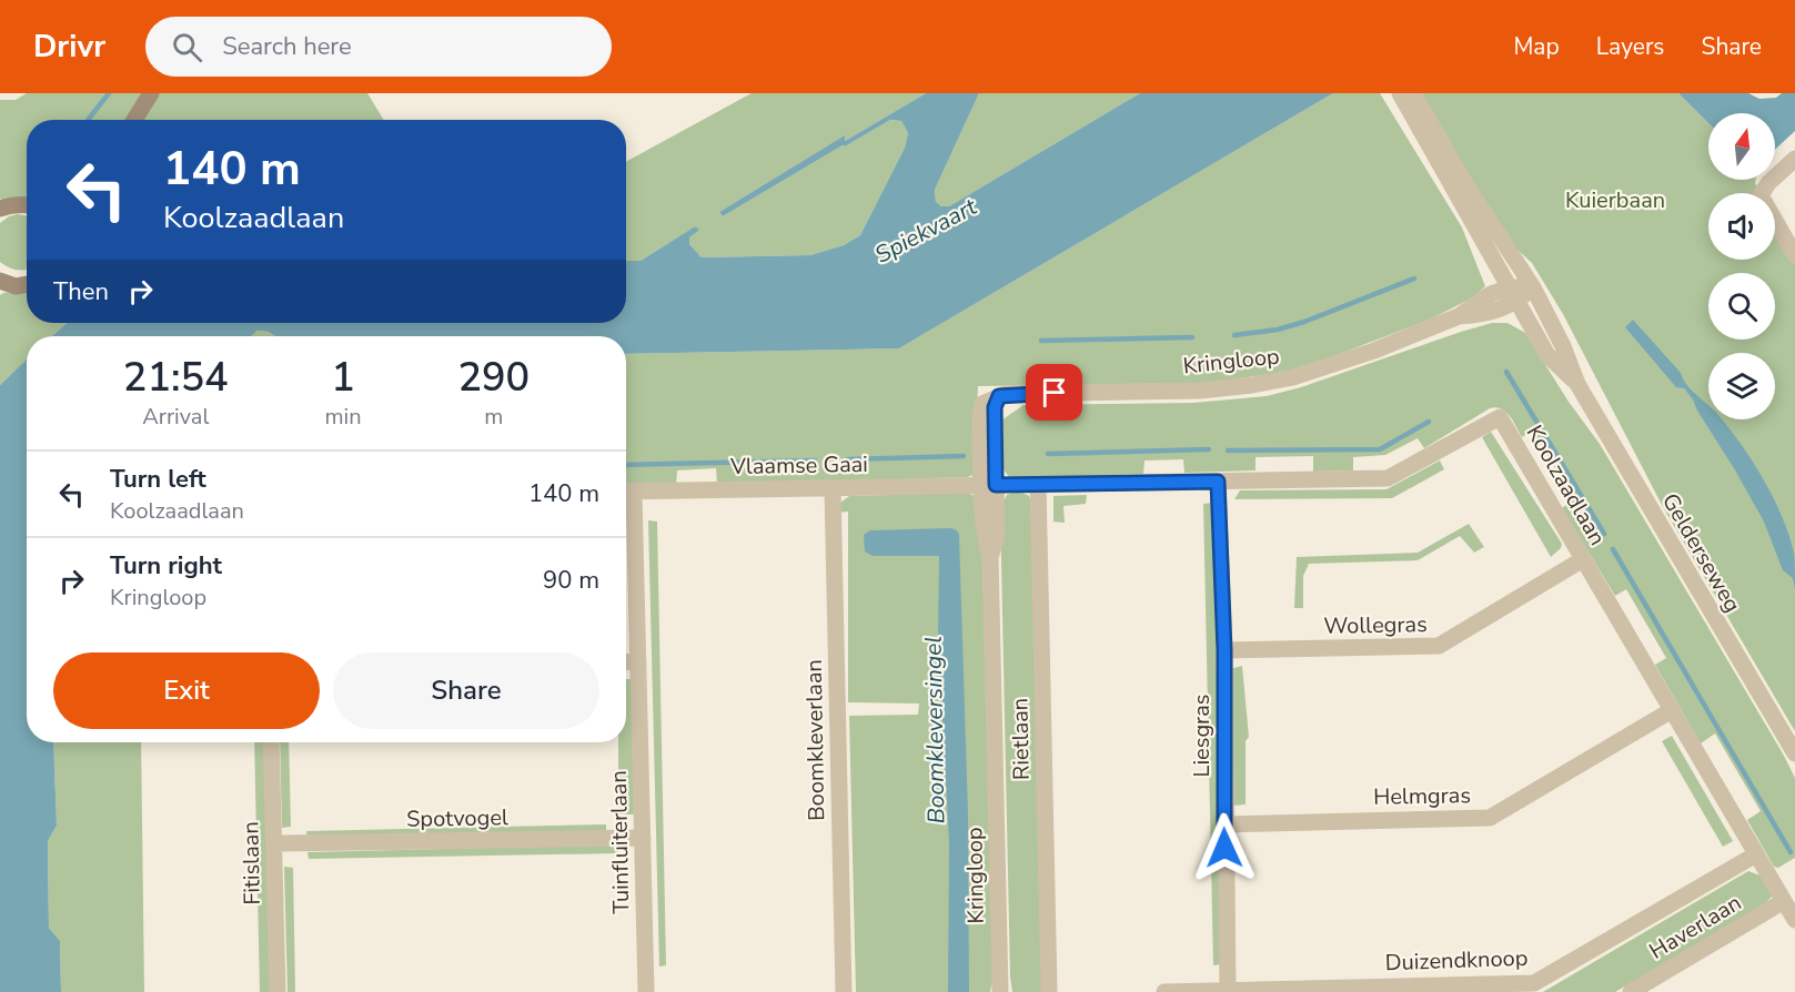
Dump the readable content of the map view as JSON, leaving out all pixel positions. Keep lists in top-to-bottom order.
{
  "streets": {
    "street": [
      "Kringloop",
      "Vlaamse Gaai",
      "Koolzaadlaan",
      "Gelderseweg",
      "Wollegras",
      "Liesgras",
      "Rietlaan",
      "Boomkleverlaan",
      "Helmgras",
      "Spotvogel",
      "Tuinfluiterlaan",
      "Fitislaan",
      "Haverlaan",
      "Duizendknoop"
    ]
  },
  "crossings": [
    ["Kringloop", "Vlaamse Gaai"],
    ["Kringloop", "Koolzaadlaan"],
    ["Kringloop", "Gelderseweg"],
    ["Vlaamse Gaai", "Koolzaadlaan"],
    ["Vlaamse Gaai", "Boomkleverlaan"],
    ["Vlaamse Gaai", "Tuinfluiterlaan"],
    ["Koolzaadlaan", "Wollegras"],
    ["Koolzaadlaan", "Liesgras"],
    ["Koolzaadlaan", "Rietlaan"],
    ["Koolzaadlaan", "Helmgras"],
    ["Koolzaadlaan", "Haverlaan"],
    ["Koolzaadlaan", "Duizendknoop"],
    ["Wollegras", "Liesgras"],
    ["Liesgras", "Helmgras"],
    ["Liesgras", "Duizendknoop"],
    ["Spotvogel", "Tuinfluiterlaan"],
    ["Spotvogel", "Fitislaan"]
  ],
  "water": ["Spiekvaart", "Boomkleversingel"],
  "parks": ["Kuierbaan"],
  "north": "top",
  "page": {
    "header": "Drivr",
    "search": "Search here",
    "nav": ["Map", "Layers", "Share"],
    "turn": ["140 m", "Koolzaadlaan"],
    "then": "Then",
    "eta": [
      "21:54",
      "Arrival",
      "1",
      "min",
      "290",
      "m"
    ],
    "list": [
      {
        "name": "Turn left",
        "note": "Koolzaadlaan",
        "value": "140 m"
      },
      {
        "name": "Turn right",
        "note": "Kringloop",
        "value": "90 m"
      }
    ],
    "buttons": ["Exit", "Share"]
  }
}
